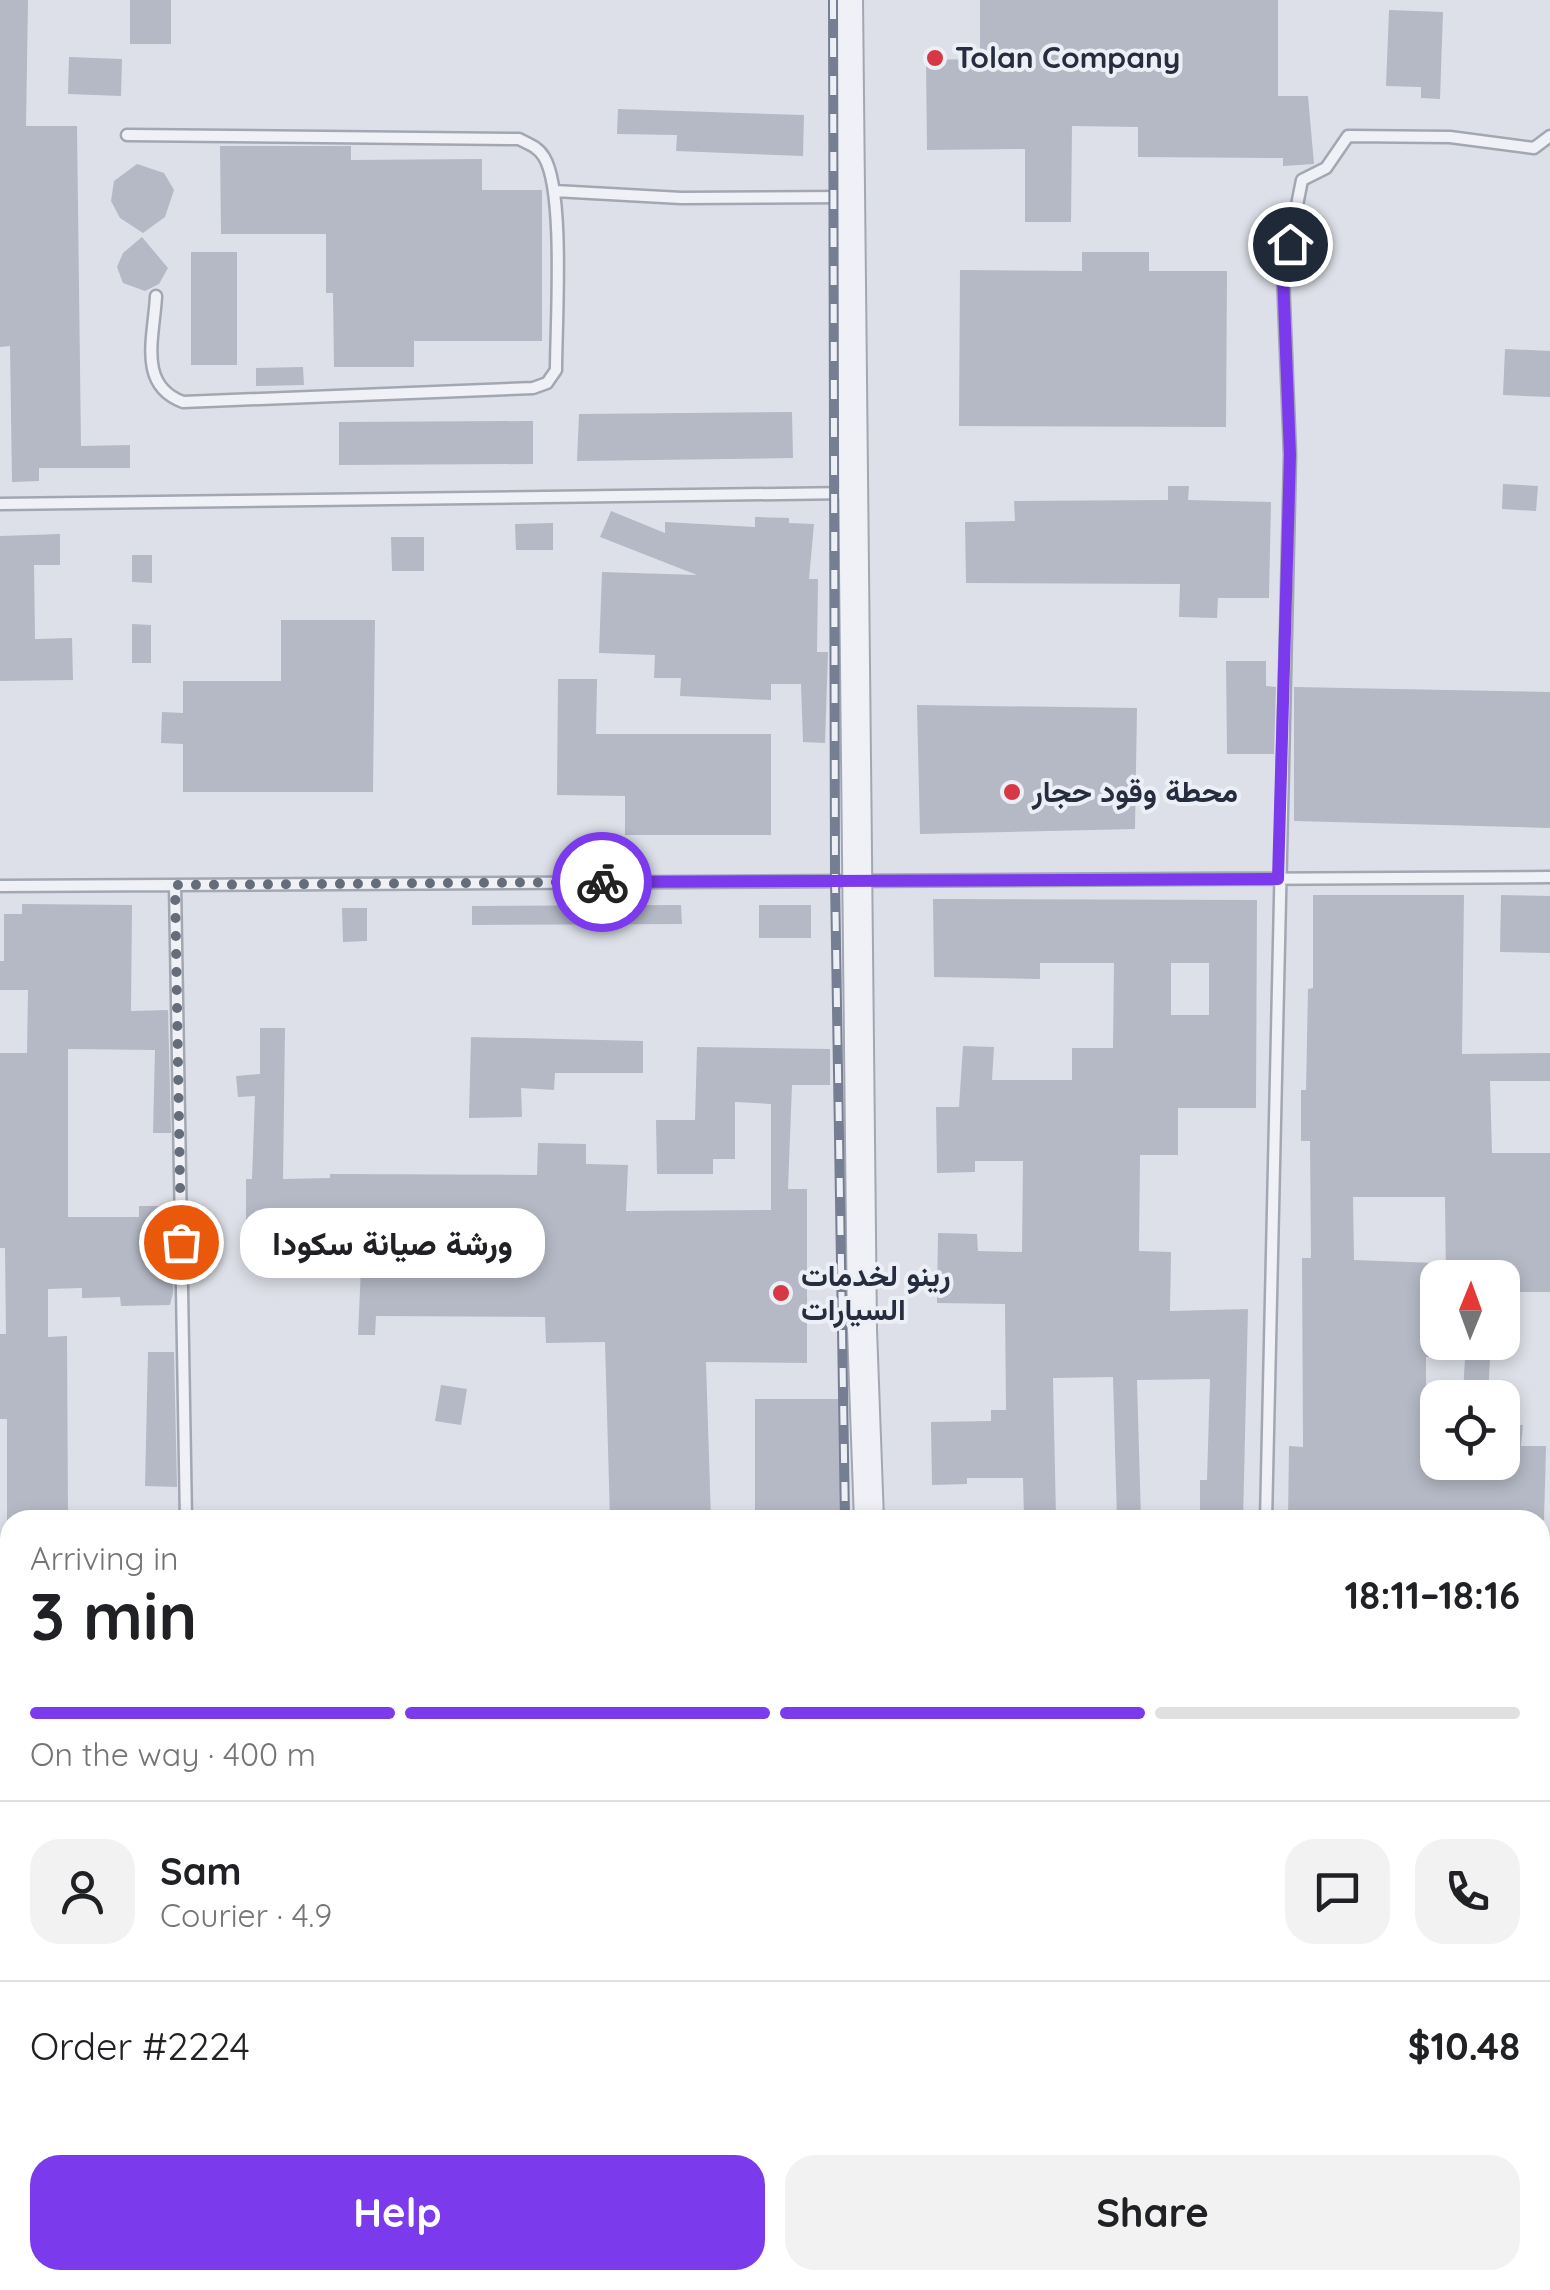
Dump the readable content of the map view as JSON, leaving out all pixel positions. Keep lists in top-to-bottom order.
{
  "places": [
    "Tolan Company",
    "محطة وقود حجار",
    "ورشة صيانة سكودا",
    "رينو لخدمات السيارات"
  ],
  "north": "top",
  "page": {
    "bubble": "ورشة صيانة سكودا",
    "heading": ["3 min", "Arriving in", "18:11–18:16"],
    "panel": [
      "Sam",
      "Courier · 4.9",
      "Order #2224",
      "$10.48"
    ],
    "bar": "On the way · 400 m",
    "buttons": ["Help", "Share"]
  }
}
